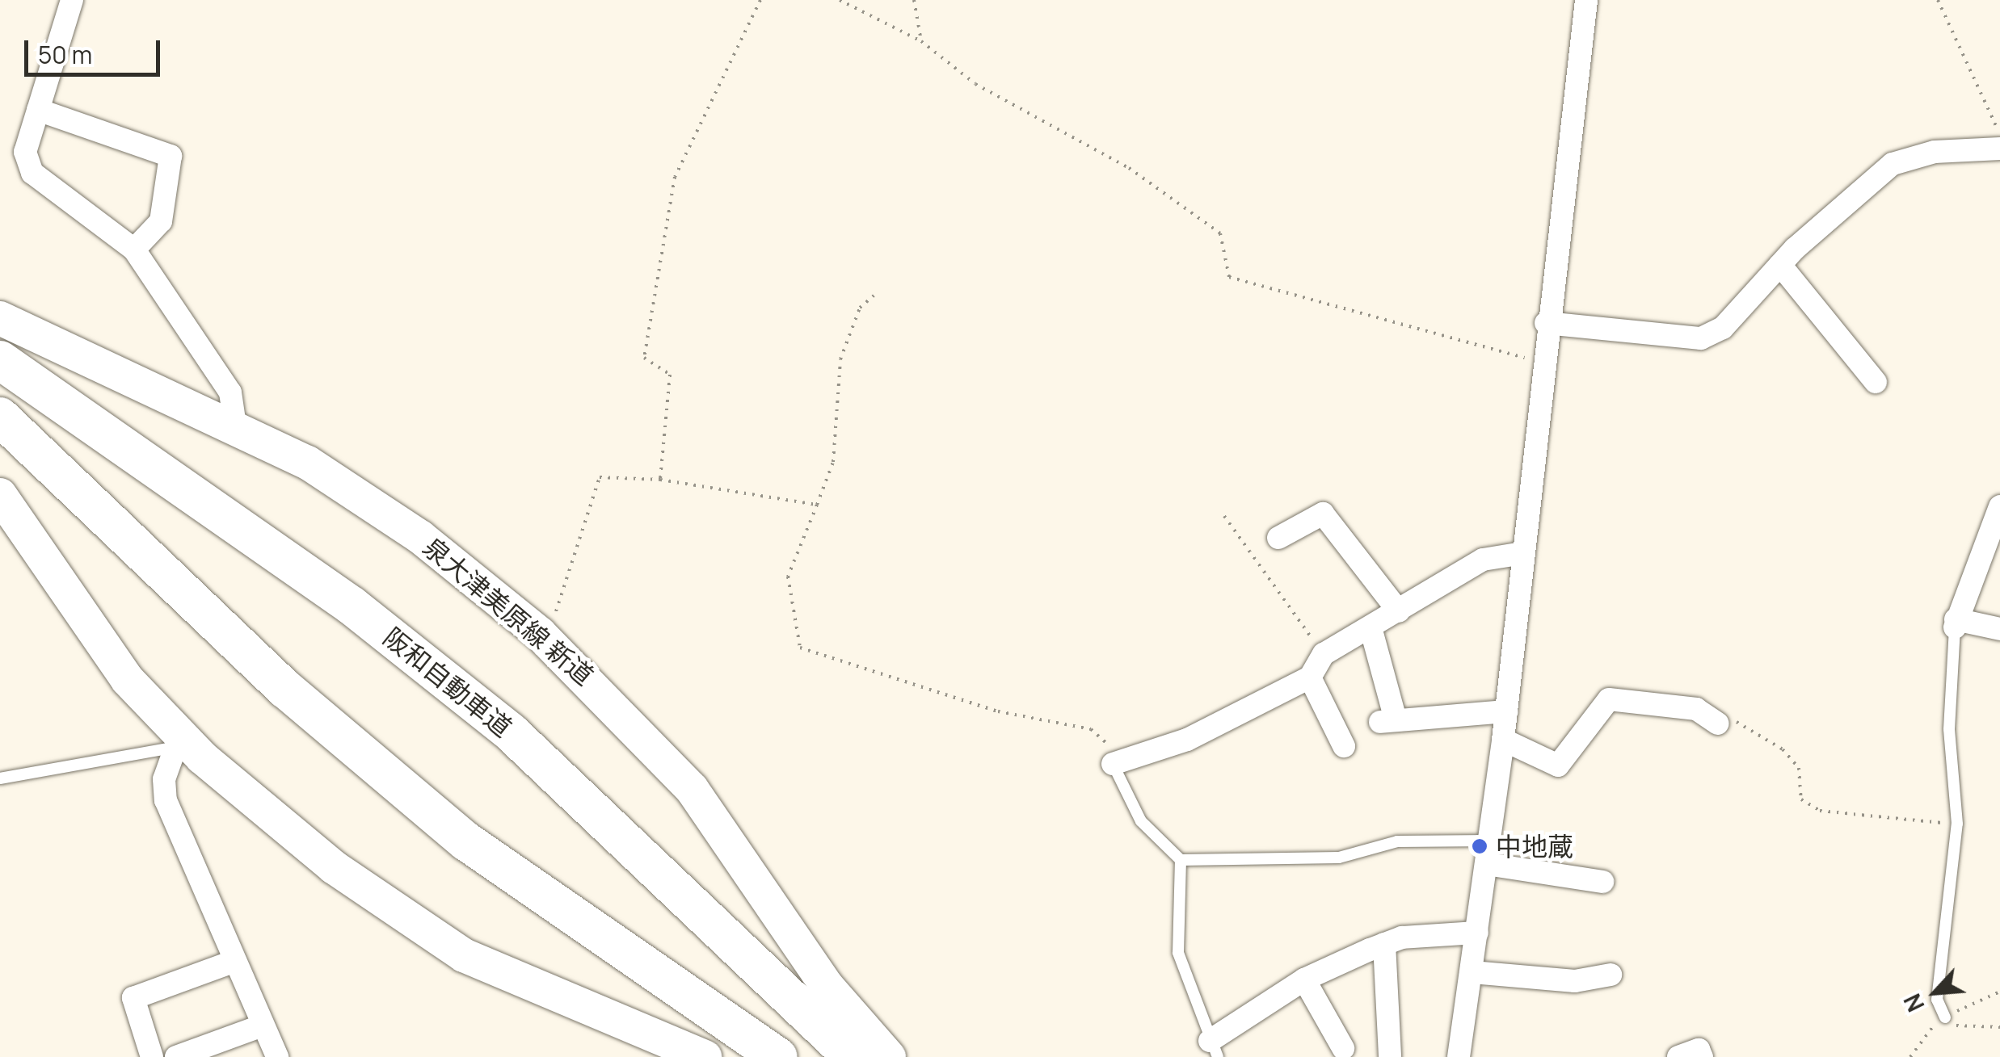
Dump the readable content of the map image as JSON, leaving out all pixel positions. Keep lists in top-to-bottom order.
{
  "streets": {
    "highway": ["阪和自動車道"],
    "main road": ["泉大津美原線 新道"]
  },
  "places": ["中地蔵"],
  "scale_bar": "50 m",
  "north": "bottom left"
}
